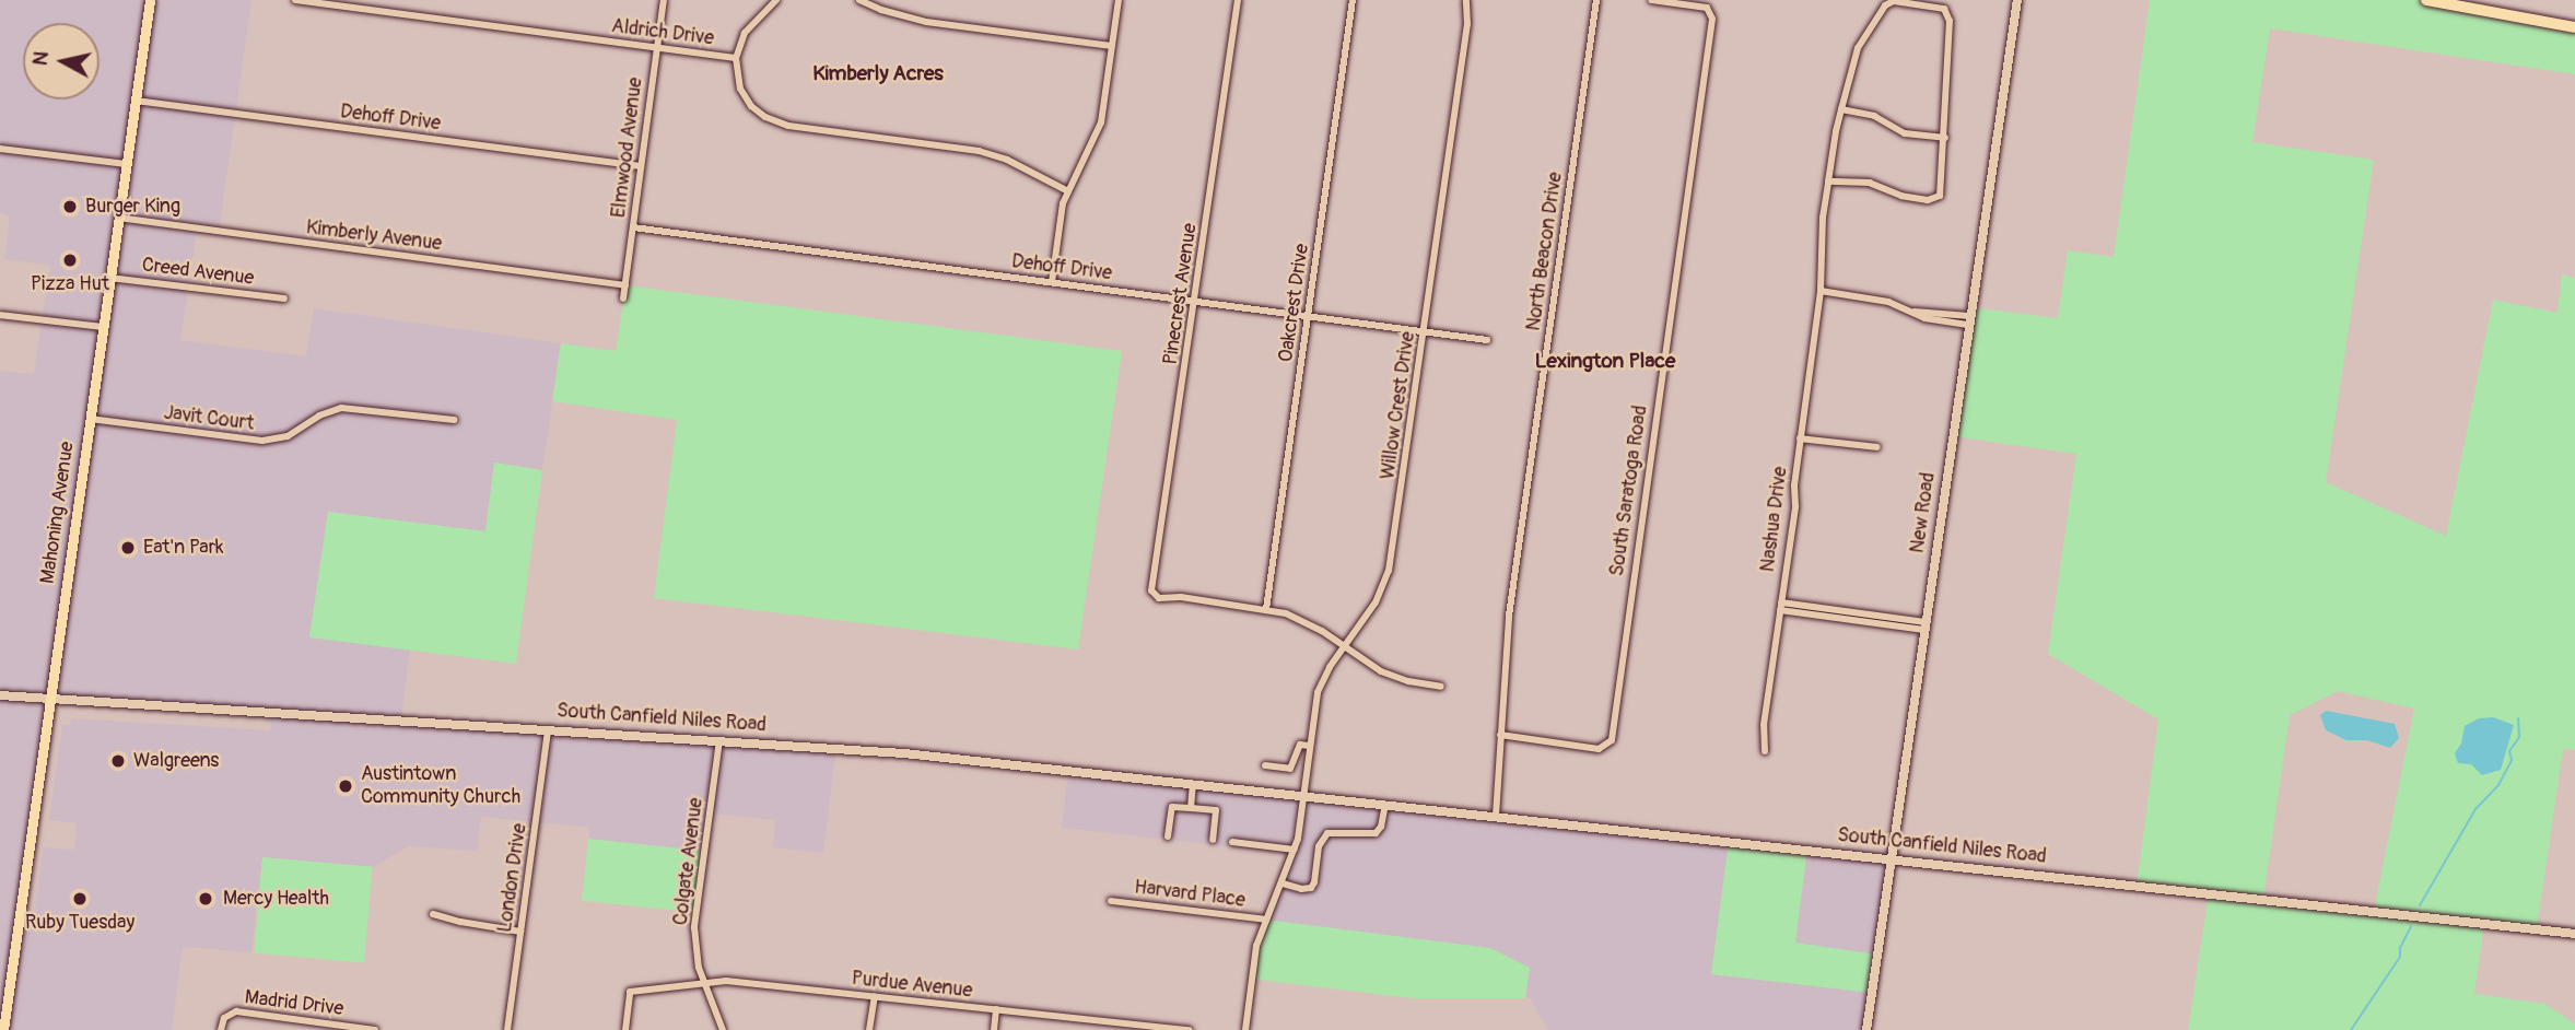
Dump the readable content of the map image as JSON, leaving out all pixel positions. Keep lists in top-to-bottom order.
{
  "streets": {
    "main road": ["Mahoning Avenue", "New Road", "South Canfield Niles Road"],
    "street": [
      "Aldrich Drive",
      "Dehoff Drive",
      "Elmwood Avenue",
      "Kimberly Avenue",
      "North Beacon Drive",
      "Creed Avenue",
      "Pinecrest Avenue",
      "Oakcrest Drive",
      "Willow Crest Drive",
      "Javit Court",
      "South Saratoga Road",
      "Nashua Drive",
      "Colgate Avenue",
      "London Drive",
      "Harvard Place",
      "Purdue Avenue",
      "Madrid Drive"
    ]
  },
  "crossings": [
    ["Aldrich Drive", "Elmwood Avenue"],
    ["Dehoff Drive", "Elmwood Avenue"],
    ["Dehoff Drive", "Pinecrest Avenue"],
    ["Dehoff Drive", "Oakcrest Drive"],
    ["Dehoff Drive", "Willow Crest Drive"],
    ["Dehoff Drive", "Mahoning Avenue"],
    ["Elmwood Avenue", "Kimberly Avenue"],
    ["Kimberly Avenue", "Mahoning Avenue"],
    ["North Beacon Drive", "South Saratoga Road"],
    ["North Beacon Drive", "South Canfield Niles Road"],
    ["Creed Avenue", "Mahoning Avenue"],
    ["Pinecrest Avenue", "Oakcrest Drive"],
    ["Willow Crest Drive", "South Canfield Niles Road"],
    ["Willow Crest Drive", "Harvard Place"],
    ["Javit Court", "Mahoning Avenue"],
    ["Mahoning Avenue", "South Canfield Niles Road"],
    ["New Road", "South Canfield Niles Road"],
    ["South Canfield Niles Road", "Colgate Avenue"],
    ["South Canfield Niles Road", "London Drive"],
    ["Colgate Avenue", "Purdue Avenue"]
  ],
  "districts": ["Kimberly Acres", "Lexington Place"],
  "places": [
    "Burger King",
    "Pizza Hut",
    "Eat'n Park",
    "Walgreens",
    "Austintown Community Church",
    "Ruby Tuesday",
    "Mercy Health"
  ],
  "north": "left"
}
